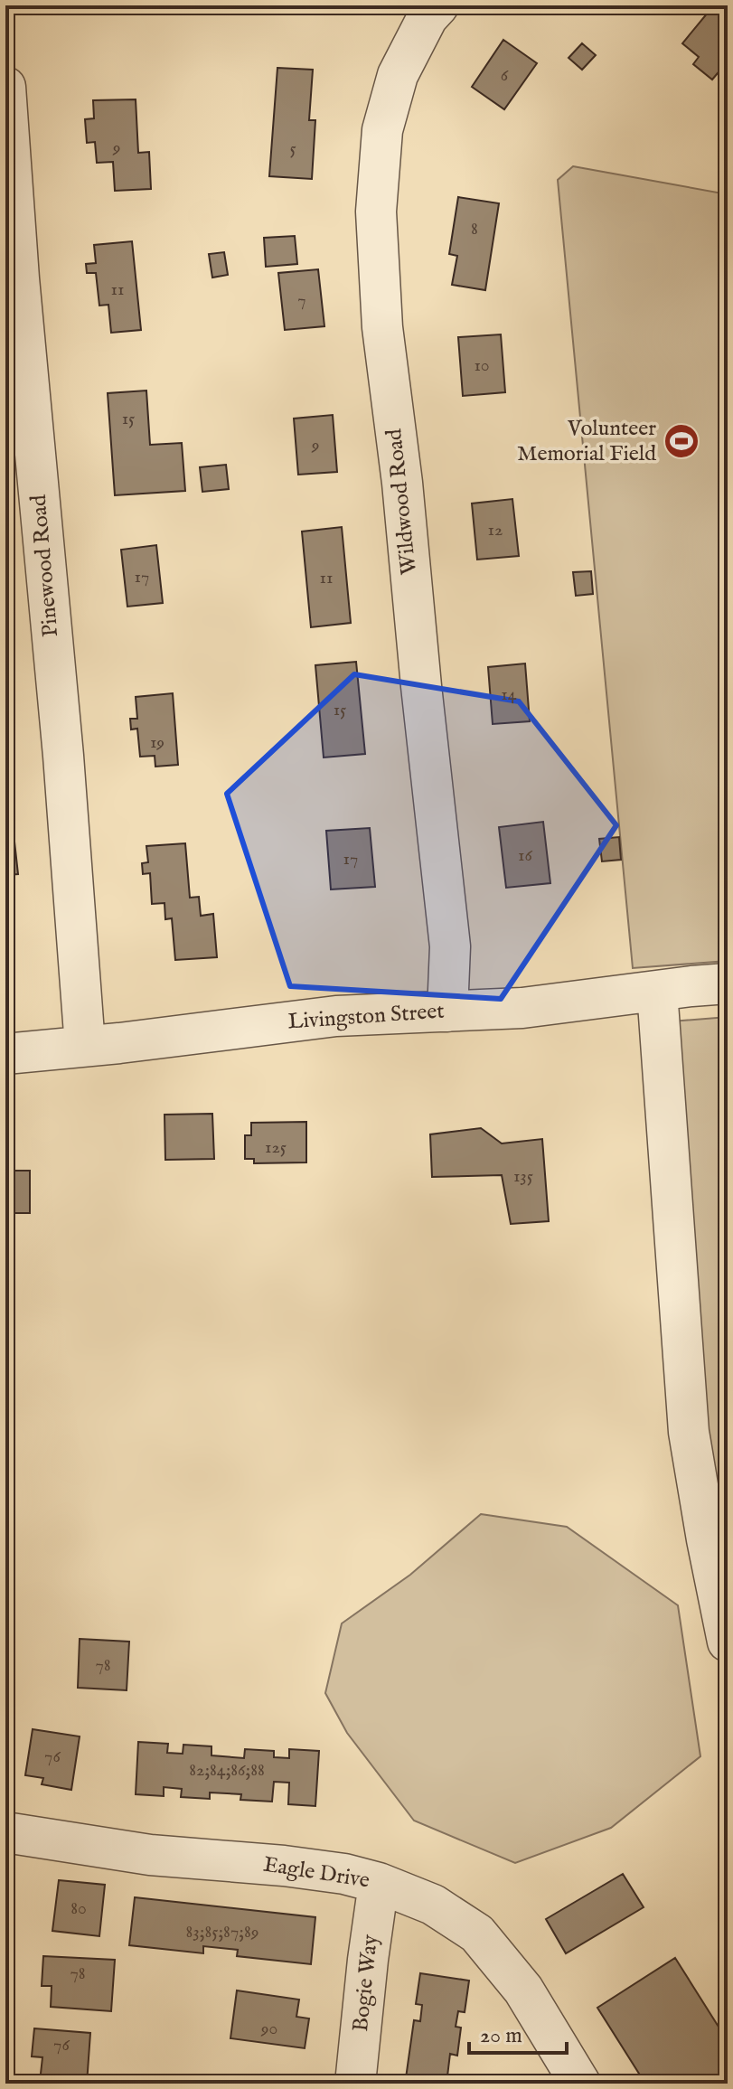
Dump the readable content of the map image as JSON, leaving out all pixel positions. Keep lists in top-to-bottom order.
{
  "streets": {
    "street": [
      "Wildwood Road",
      "Pinewood Road",
      "Livingston Street",
      "Eagle Drive",
      "Bogie Way"
    ]
  },
  "crossings": [
    ["Wildwood Road", "Livingston Street"],
    ["Pinewood Road", "Livingston Street"],
    ["Eagle Drive", "Bogie Way"]
  ],
  "places": {
    "sports": ["Volunteer Memorial Field"]
  },
  "house_numbers": [
    "6",
    "9",
    "5",
    "8",
    "11",
    "7",
    "10",
    "15",
    "9",
    "12",
    "17",
    "11",
    "14",
    "15",
    "19",
    "16",
    "17",
    "125",
    "135",
    "78",
    "76",
    "82;84;86;88",
    "80",
    "83;85;87;89",
    "78",
    "90",
    "76"
  ],
  "scale_bar": "20 m"
}
